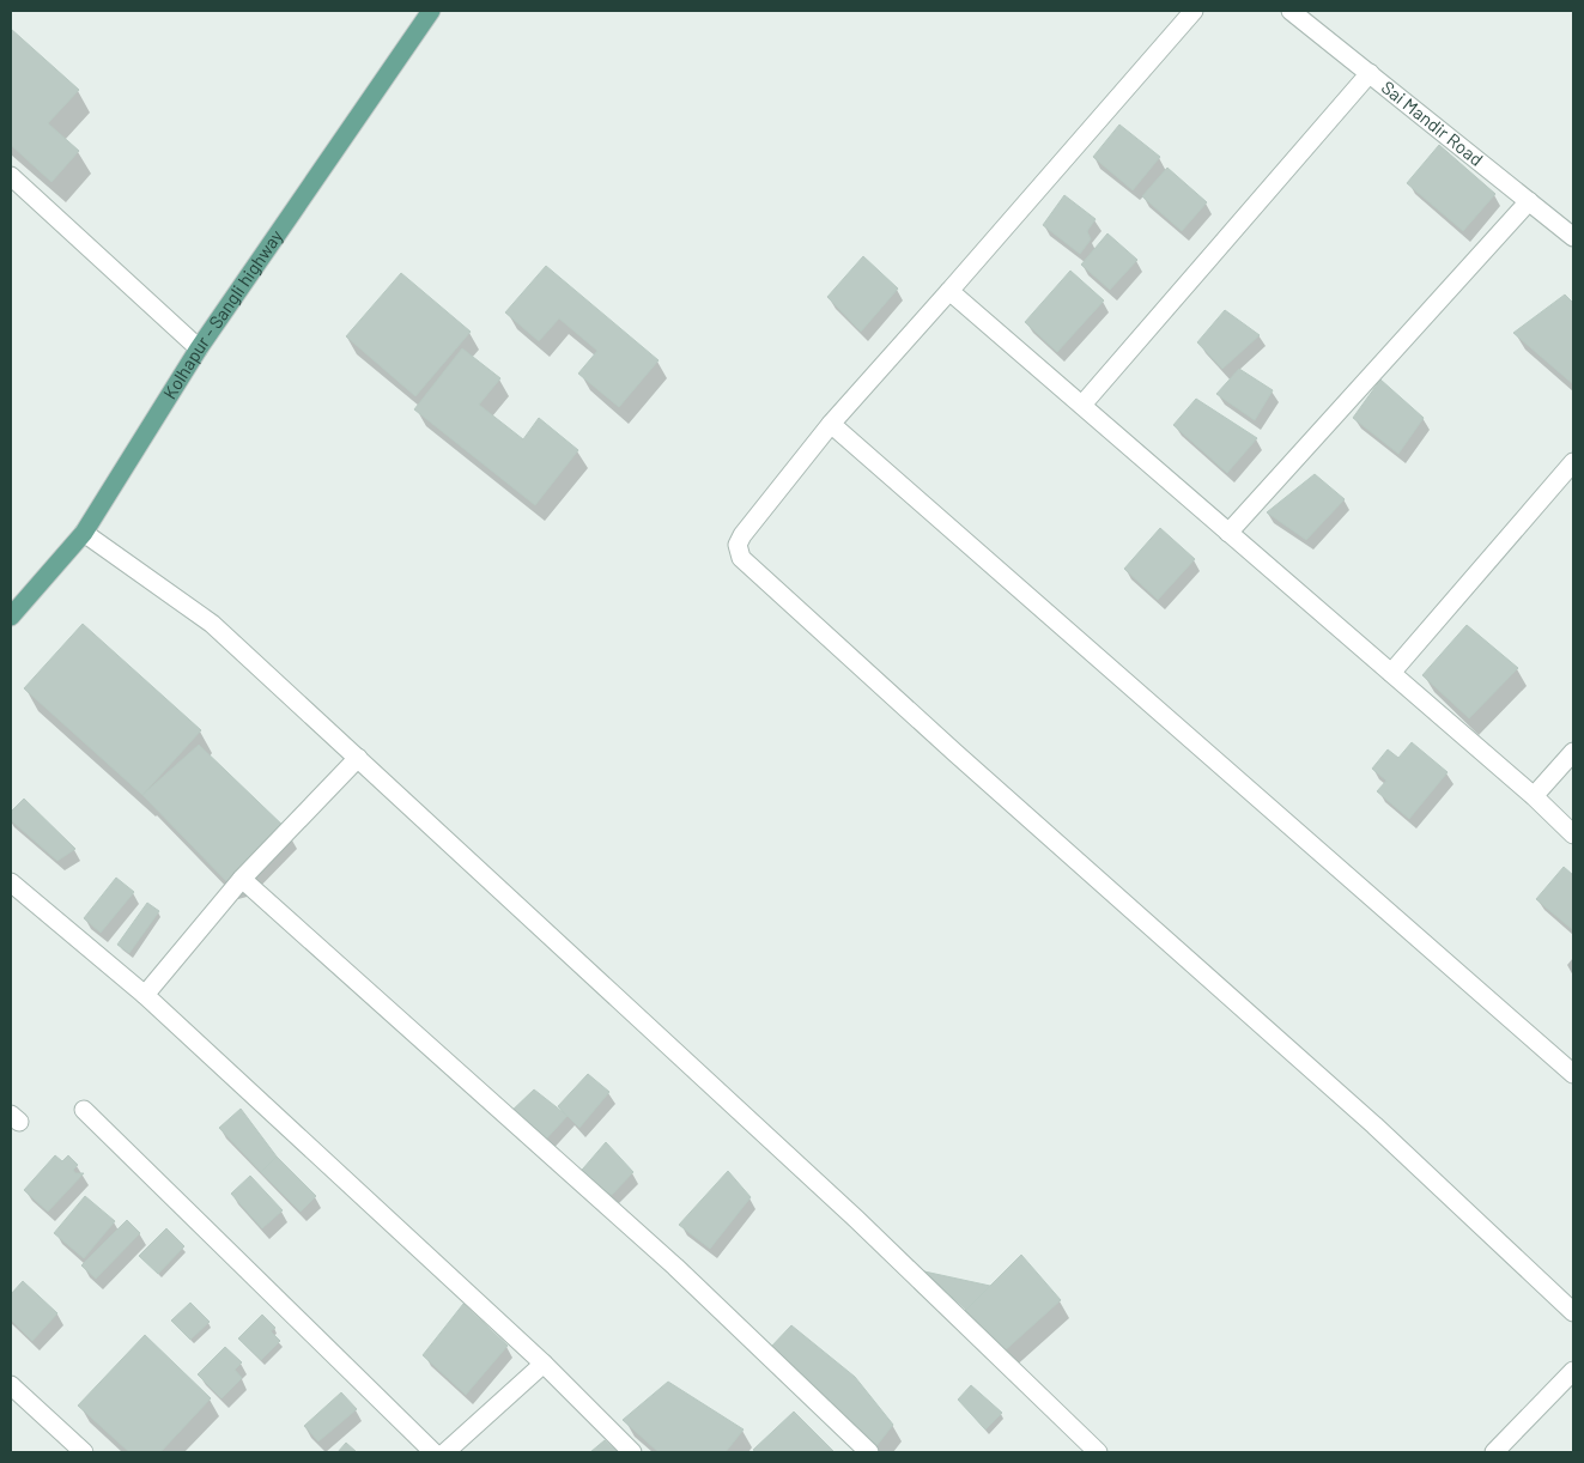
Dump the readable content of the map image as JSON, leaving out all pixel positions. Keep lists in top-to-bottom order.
{
  "streets": {
    "main road": ["Kolhapur - Sangli highway"],
    "street": ["Sai Mandir Road"]
  }
}
